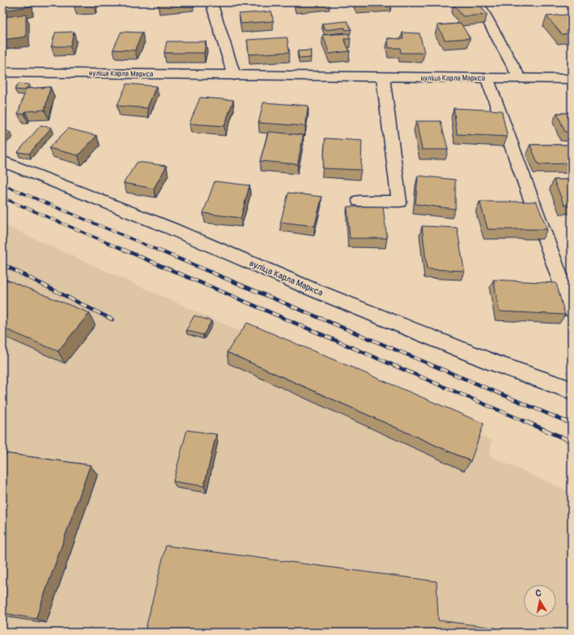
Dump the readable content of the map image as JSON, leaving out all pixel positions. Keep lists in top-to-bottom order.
{
  "streets": {
    "street": ["вуліца Карла Маркса"]
  },
  "north": "top"
}
